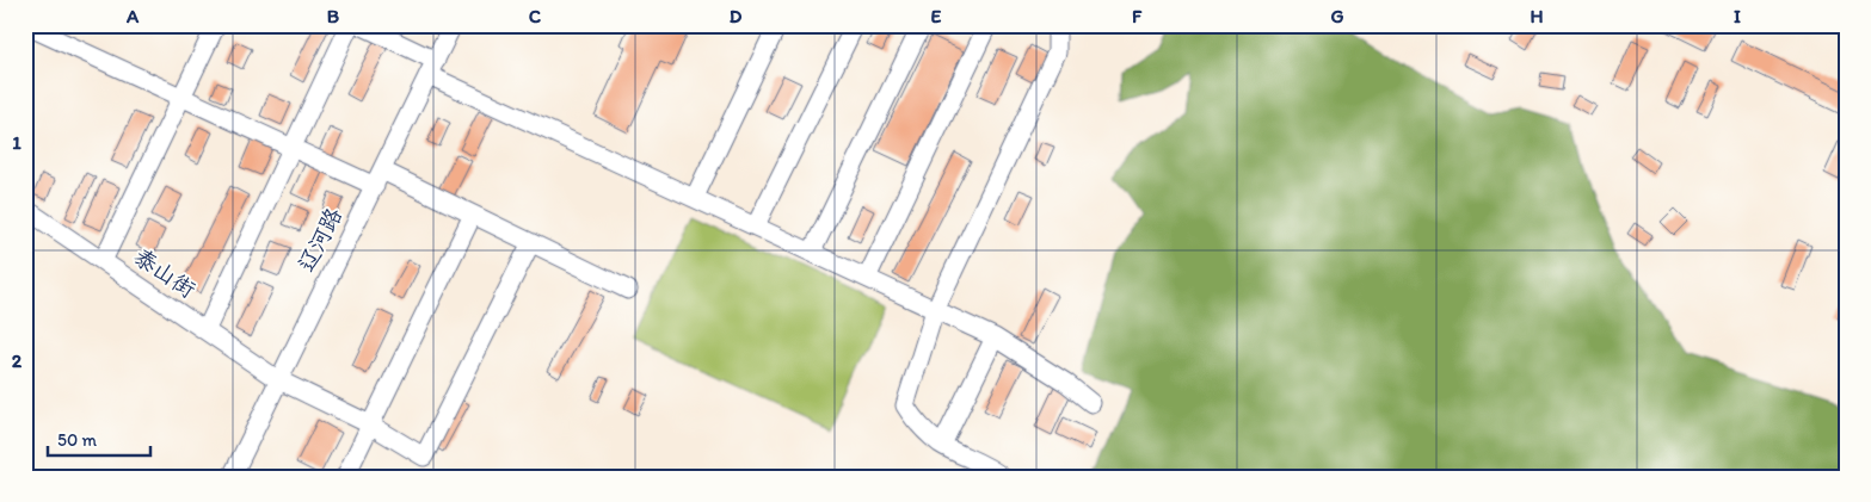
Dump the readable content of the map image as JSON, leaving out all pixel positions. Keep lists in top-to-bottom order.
{
  "streets": {
    "street": ["辽河路", "泰山街"]
  },
  "crossings": [
    ["辽河路", "泰山街"]
  ],
  "scale_bar": "50 m",
  "grid": {
    "columns": [
      "A",
      "B",
      "C",
      "D",
      "E",
      "F",
      "G",
      "H",
      "I"
    ],
    "rows": ["1", "2"]
  }
}
